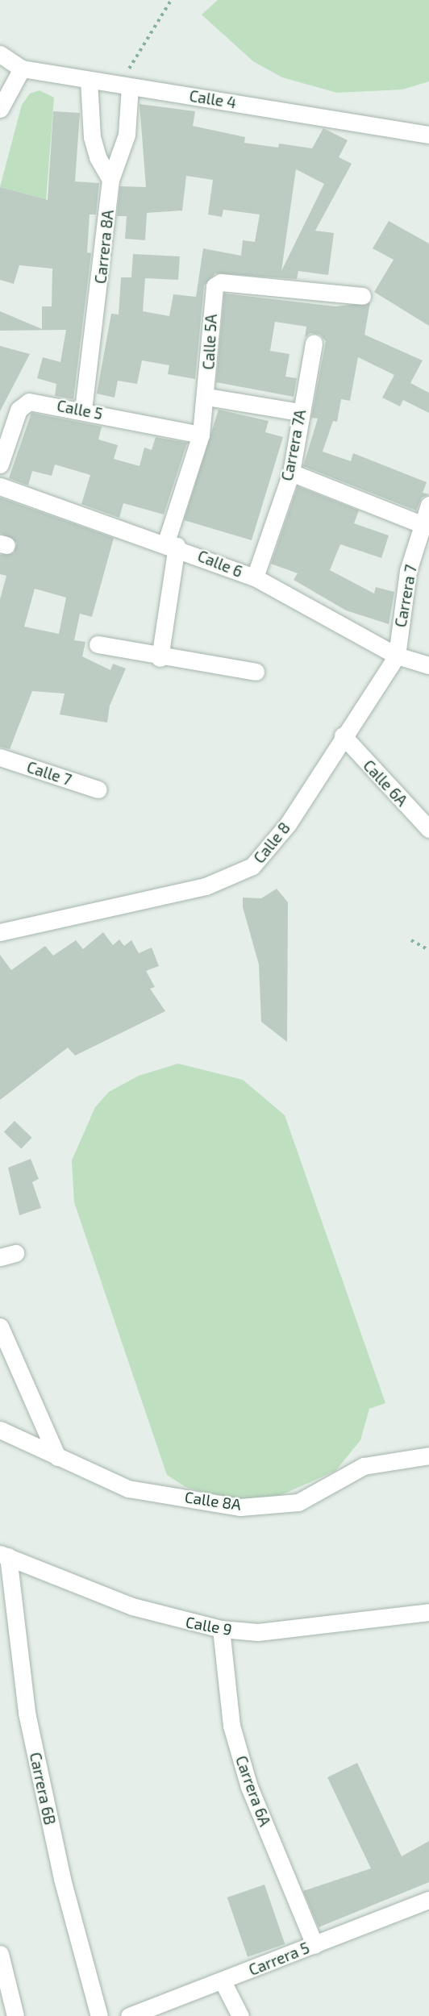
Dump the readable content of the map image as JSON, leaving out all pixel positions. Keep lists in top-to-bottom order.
{
  "streets": {
    "street": [
      "Calle 4",
      "Carrera 8A",
      "Calle 5A",
      "Calle 5",
      "Carrera 7A",
      "Calle 6",
      "Carrera 7",
      "Calle 7",
      "Calle 6A",
      "Calle 8",
      "Calle 8A",
      "Calle 9",
      "Carrera 6B",
      "Carrera 6A",
      "Carrera 5"
    ]
  },
  "crossings": [
    ["Calle 4", "Carrera 8A"],
    ["Carrera 8A", "Calle 5"],
    ["Calle 5A", "Calle 5"],
    ["Calle 5A", "Calle 6"],
    ["Carrera 7A", "Calle 6"],
    ["Calle 6", "Carrera 7"],
    ["Calle 6", "Calle 8"],
    ["Carrera 7", "Calle 8"],
    ["Calle 6A", "Calle 8"],
    ["Calle 9", "Carrera 6B"],
    ["Calle 9", "Carrera 6A"],
    ["Carrera 6A", "Carrera 5"]
  ]
}
